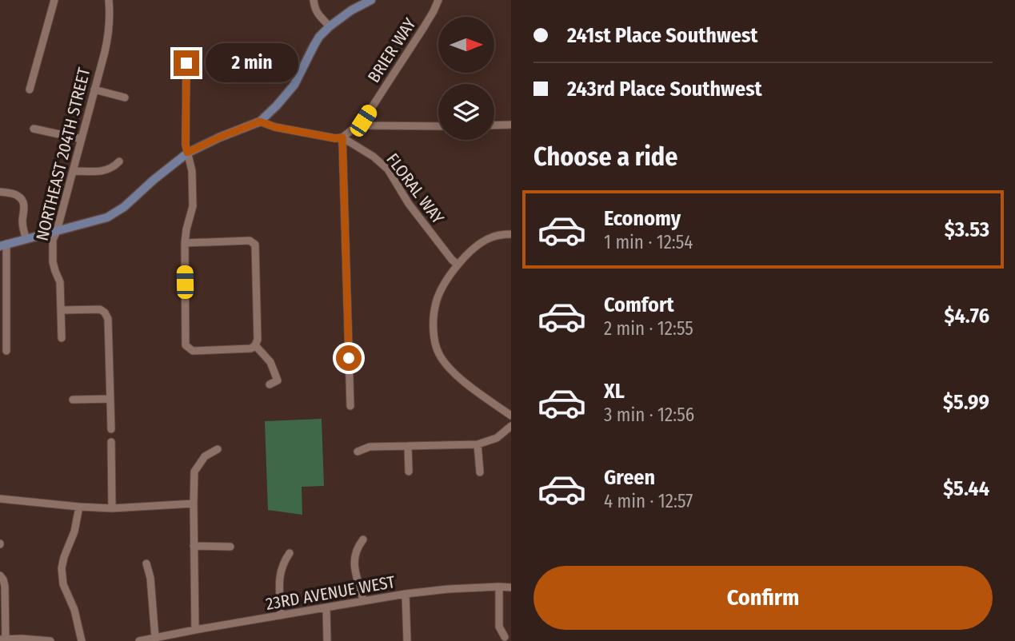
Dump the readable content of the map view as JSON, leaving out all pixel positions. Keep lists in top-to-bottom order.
{
  "streets": {
    "street": [
      "BRIER WAY",
      "NORTHEAST 204TH STREET",
      "FLORAL WAY",
      "23RD AVENUE WEST"
    ]
  },
  "crossings": [
    ["BRIER WAY", "FLORAL WAY"]
  ],
  "north": "right",
  "page": {
    "banner": ["241st Place Southwest", "243rd Place Southwest"],
    "bubble": "2 min",
    "heading": "Choose a ride",
    "list": [
      {
        "name": "Economy",
        "note": "1 min · 12:54",
        "value": "$3.53"
      },
      {
        "name": "Comfort",
        "note": "2 min · 12:55",
        "value": "$4.76"
      },
      {
        "name": "XL",
        "note": "3 min · 12:56",
        "value": "$5.99"
      },
      {
        "name": "Green",
        "note": "4 min · 12:57",
        "value": "$5.44"
      }
    ],
    "buttons": "Confirm"
  }
}
